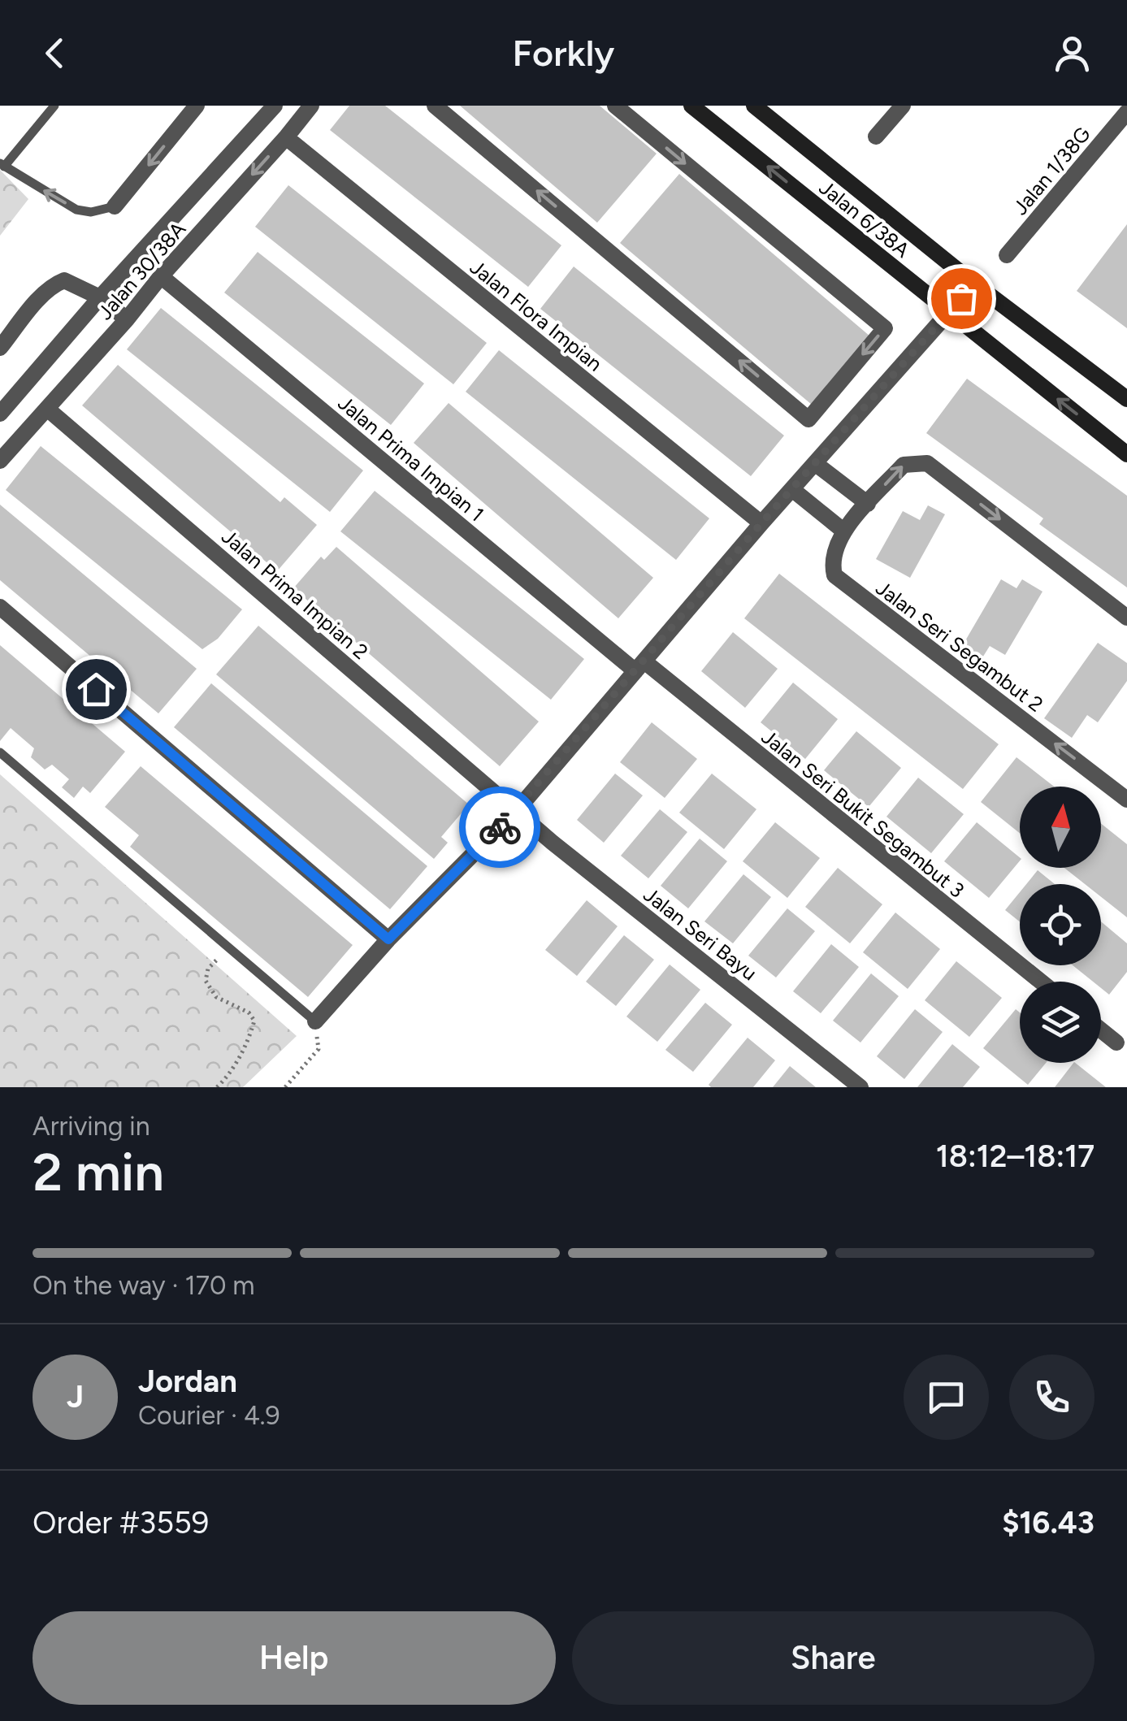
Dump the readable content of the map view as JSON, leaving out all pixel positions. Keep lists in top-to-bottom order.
{
  "streets": {
    "street": [
      "Jalan 1/38G",
      "Jalan 6/38A",
      "Jalan 30/38A",
      "Jalan Flora Impian",
      "Jalan Prima Impian 1",
      "Jalan Prima Impian 2",
      "Jalan Seri Segambut 2",
      "Jalan Seri Bukit Segambut 3",
      "Jalan Seri Bayu"
    ]
  },
  "crossings": [
    ["Jalan 30/38A", "Jalan Flora Impian"],
    ["Jalan 30/38A", "Jalan Prima Impian 1"],
    ["Jalan 30/38A", "Jalan Prima Impian 2"],
    ["Jalan Prima Impian 1", "Jalan Seri Bukit Segambut 3"],
    ["Jalan Prima Impian 2", "Jalan Seri Bayu"]
  ],
  "north": "top",
  "page": {
    "header": "Forkly",
    "heading": ["2 min", "Arriving in", "18:12–18:17"],
    "panel": [
      "Jordan",
      "Courier · 4.9",
      "Order #3559",
      "$16.43"
    ],
    "bar": "On the way · 170 m",
    "round": "J",
    "buttons": ["Help", "Share"]
  }
}
